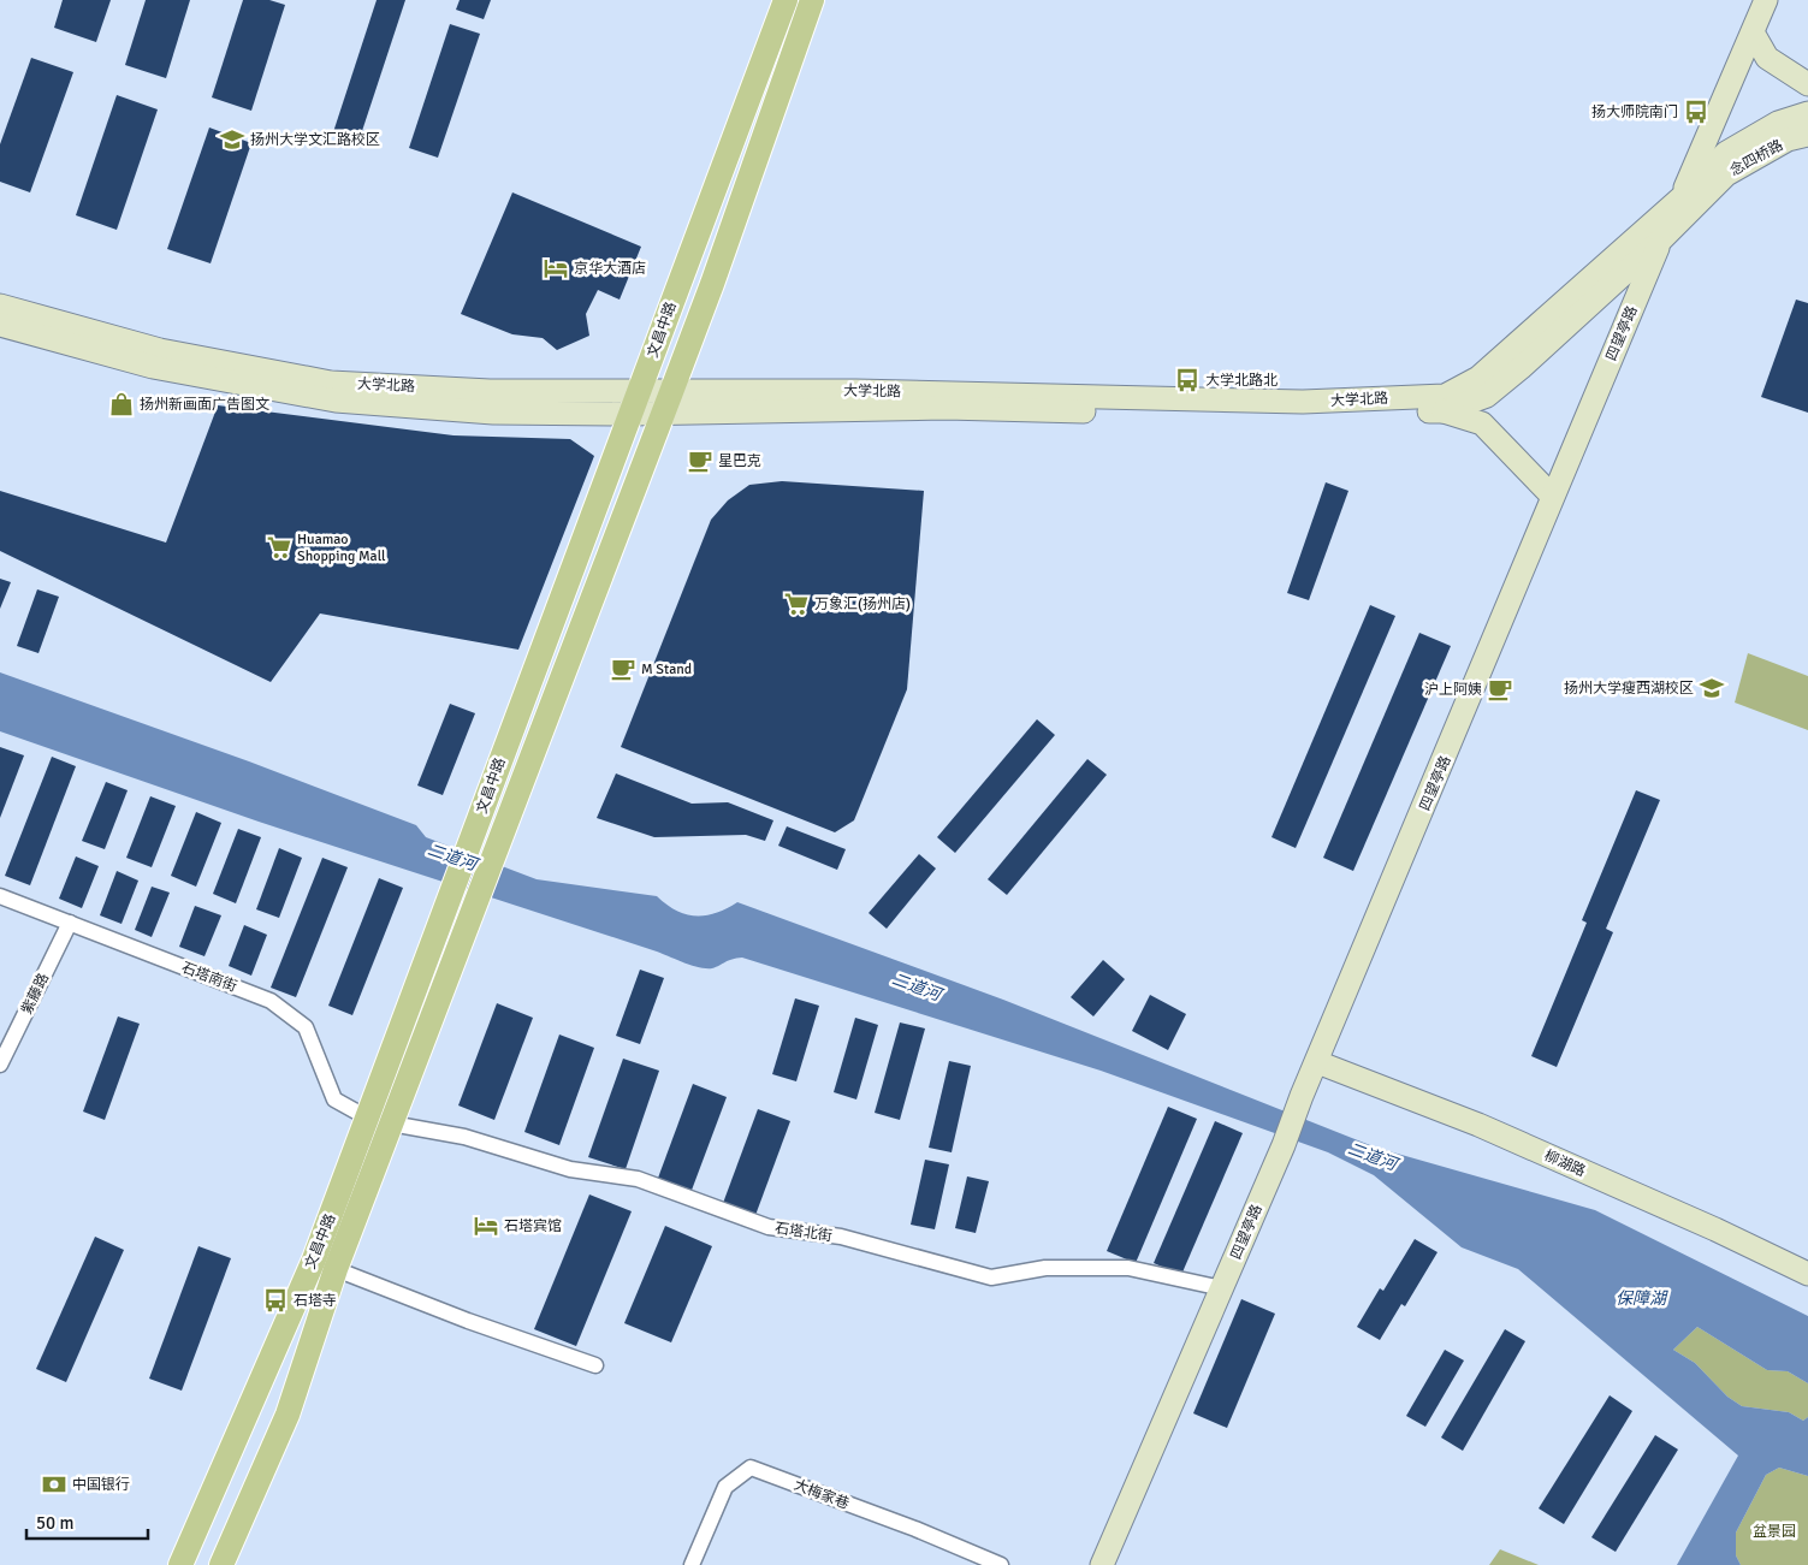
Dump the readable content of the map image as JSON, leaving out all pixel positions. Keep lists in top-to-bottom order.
{
  "streets": {
    "main road": ["文昌中路"],
    "street": [
      "念四桥路",
      "四望亭路",
      "大学北路",
      "石塔南街",
      "紫藤路",
      "柳湖路",
      "石塔北街",
      "大梅家巷"
    ]
  },
  "crossings": [
    ["念四桥路", "四望亭路"],
    ["念四桥路", "大学北路"],
    ["文昌中路", "大学北路"],
    ["文昌中路", "石塔南街"],
    ["文昌中路", "石塔北街"],
    ["四望亭路", "大学北路"],
    ["四望亭路", "柳湖路"],
    ["四望亭路", "石塔北街"],
    ["石塔南街", "紫藤路"]
  ],
  "water": ["二道河", "保障湖"],
  "parks": ["盆景园"],
  "places": {
    "bus stop": ["扬大师院南门", "大学北路北", "石塔寺"],
    "school or university": ["扬州大学文汇路校区", "扬州大学瘦西湖校区"],
    "hotel": ["京华大酒店", "石塔宾馆"],
    "shop": ["扬州新画面广告图文"],
    "cafe": ["星巴克", "M Stand", "沪上阿姨"],
    "supermarket": ["Huamao Shopping Mall", "万象汇(扬州店)"],
    "bank": ["中国银行"]
  },
  "scale_bar": "50 m"
}
